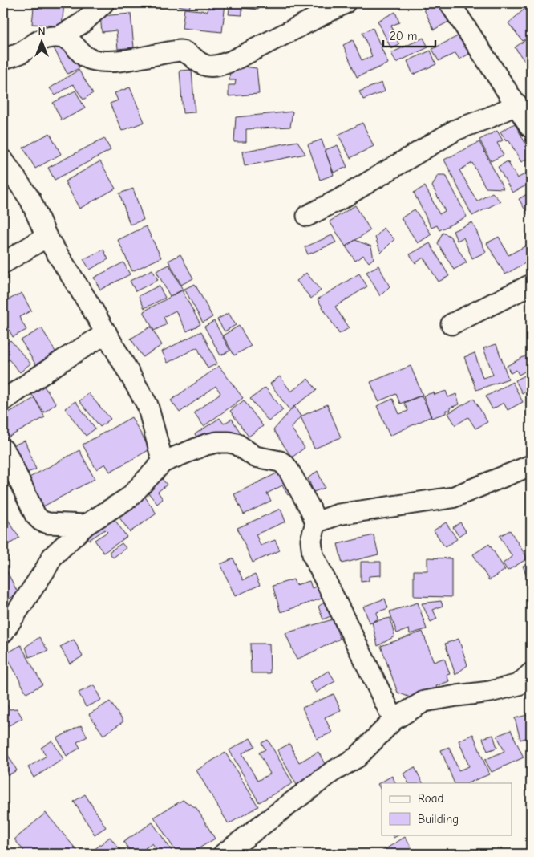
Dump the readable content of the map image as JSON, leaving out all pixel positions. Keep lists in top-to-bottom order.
{
  "legend": ["Road", "Building"],
  "scale_bar": "20 m",
  "north": "top"
}
